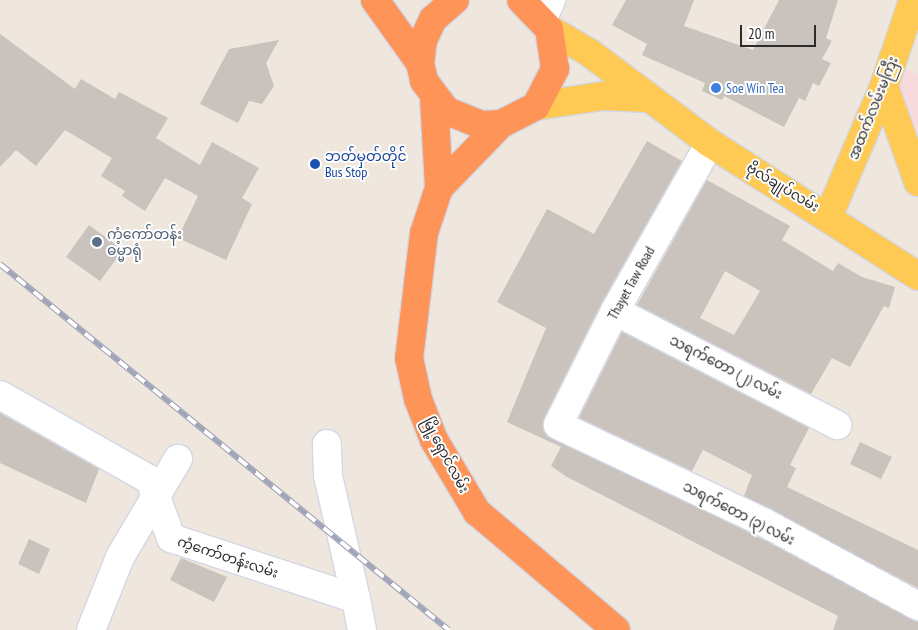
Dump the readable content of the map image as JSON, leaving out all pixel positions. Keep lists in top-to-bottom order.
{
  "streets": {
    "highway": ["မြို့ရှောင်လမ်း"],
    "main road": ["အထက်လမ်းမကြီး", "ဗိုလ်ချုပ်လမ်း"],
    "street": [
      "Thayet Taw Road",
      "သရက်တော (၂) လမ်း",
      "သရက်တော (၃) လမ်း",
      "ကံ့ကော်တန်းလမ်း"
    ]
  },
  "crossings": [
    ["အထက်လမ်းမကြီး", "ဗိုလ်ချုပ်လမ်း"],
    ["ဗိုလ်ချုပ်လမ်း", "Thayet Taw Road"],
    ["Thayet Taw Road", "သရက်တော (၂) လမ်း"],
    ["Thayet Taw Road", "သရက်တော (၃) လမ်း"]
  ],
  "places": ["Soe Win Tea", "ဘတ်မှတ်တိုင် Bus Stop", "ကံ့ကော်တန်း ဓမ္မာရုံ"],
  "scale_bar": "20 m"
}
